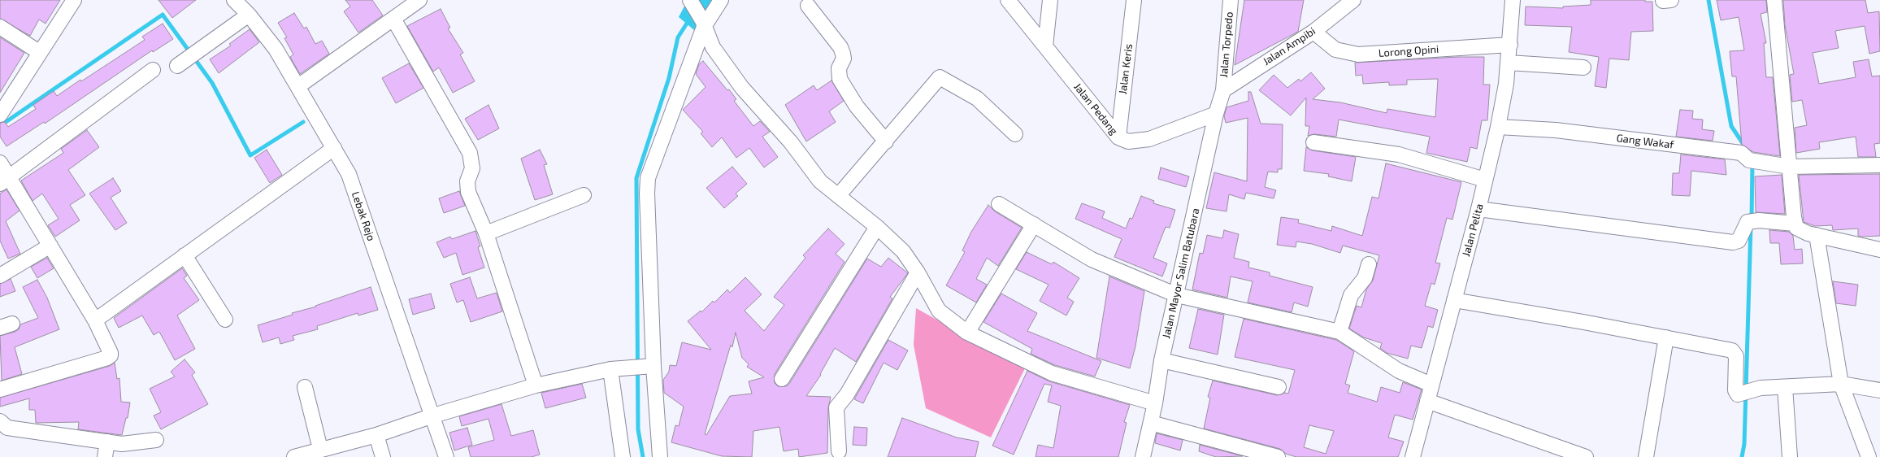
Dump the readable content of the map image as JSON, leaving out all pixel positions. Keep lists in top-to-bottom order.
{
  "streets": {
    "street": [
      "Jalan Torpedo",
      "Jalan Ampibi",
      "Lorong Opini",
      "Jalan Keris",
      "Jalan Pedang",
      "Gang Wakaf",
      "Lebak Rejo",
      "Jalan Pelita",
      "Jalan Mayor Salim Batubara"
    ]
  },
  "crossings": [
    ["Jalan Torpedo", "Jalan Ampibi"],
    ["Jalan Torpedo", "Jalan Mayor Salim Batubara"],
    ["Jalan Ampibi", "Lorong Opini"],
    ["Jalan Ampibi", "Jalan Mayor Salim Batubara"],
    ["Lorong Opini", "Jalan Pelita"],
    ["Jalan Keris", "Jalan Pedang"],
    ["Jalan Pedang", "Jalan Mayor Salim Batubara"],
    ["Gang Wakaf", "Jalan Pelita"]
  ]
}
